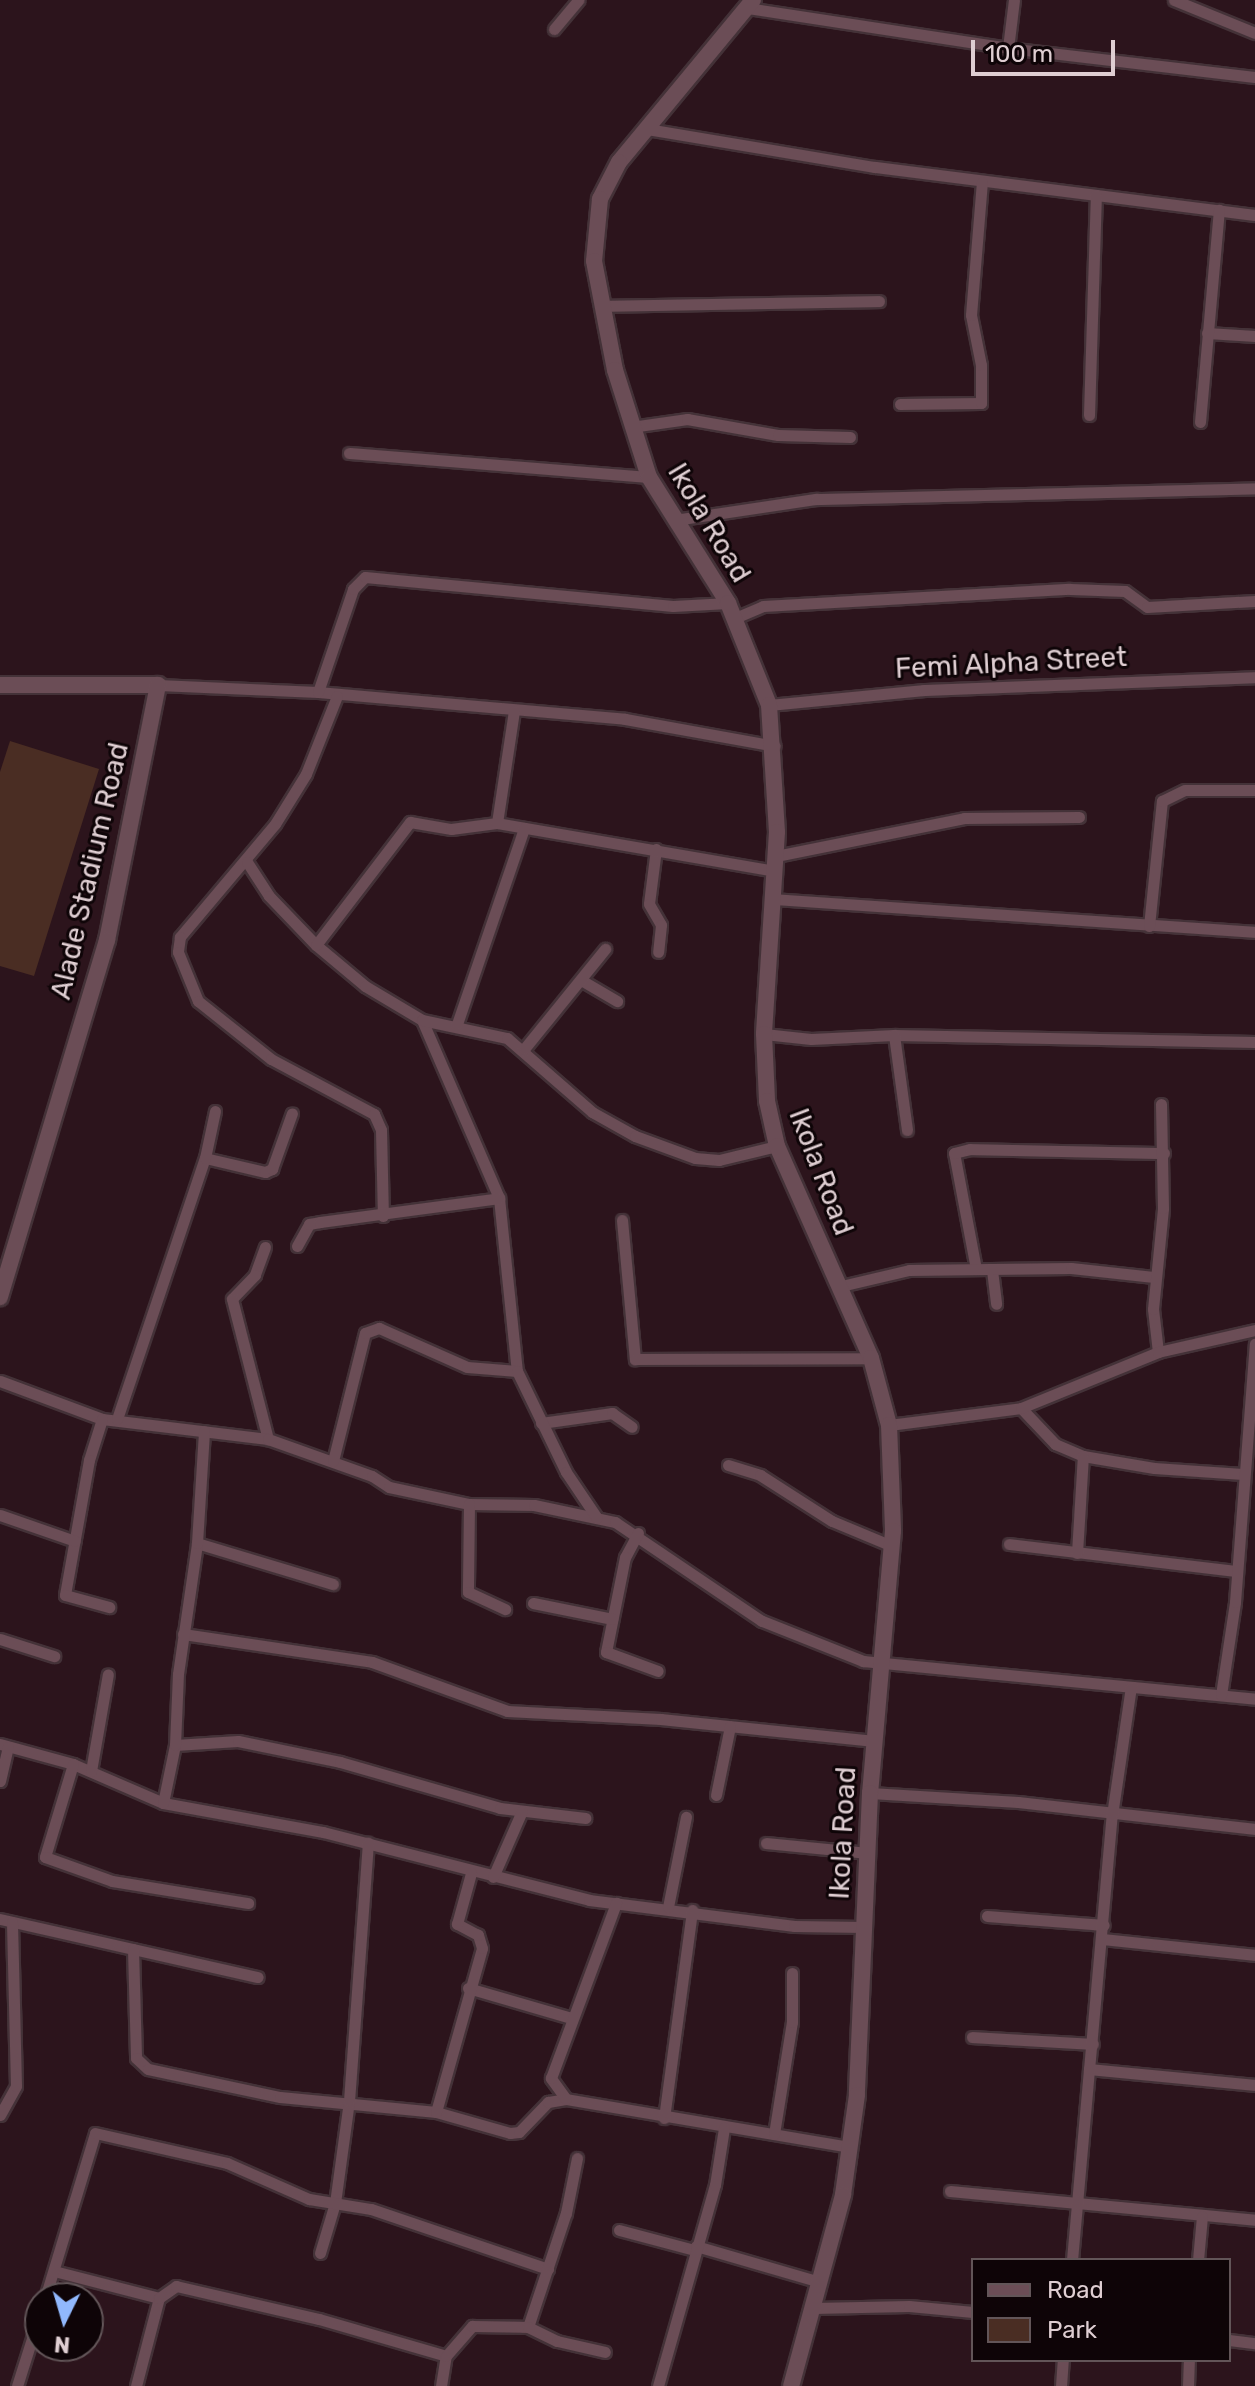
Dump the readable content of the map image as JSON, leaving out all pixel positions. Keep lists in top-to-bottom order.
{
  "streets": {
    "street": ["Ikola Road", "Femi Alpha Street", "Alade Stadium Road"]
  },
  "crossings": [
    ["Ikola Road", "Femi Alpha Street"]
  ],
  "legend": ["Road", "Park"],
  "scale_bar": "100 m",
  "north": "bottom"
}
